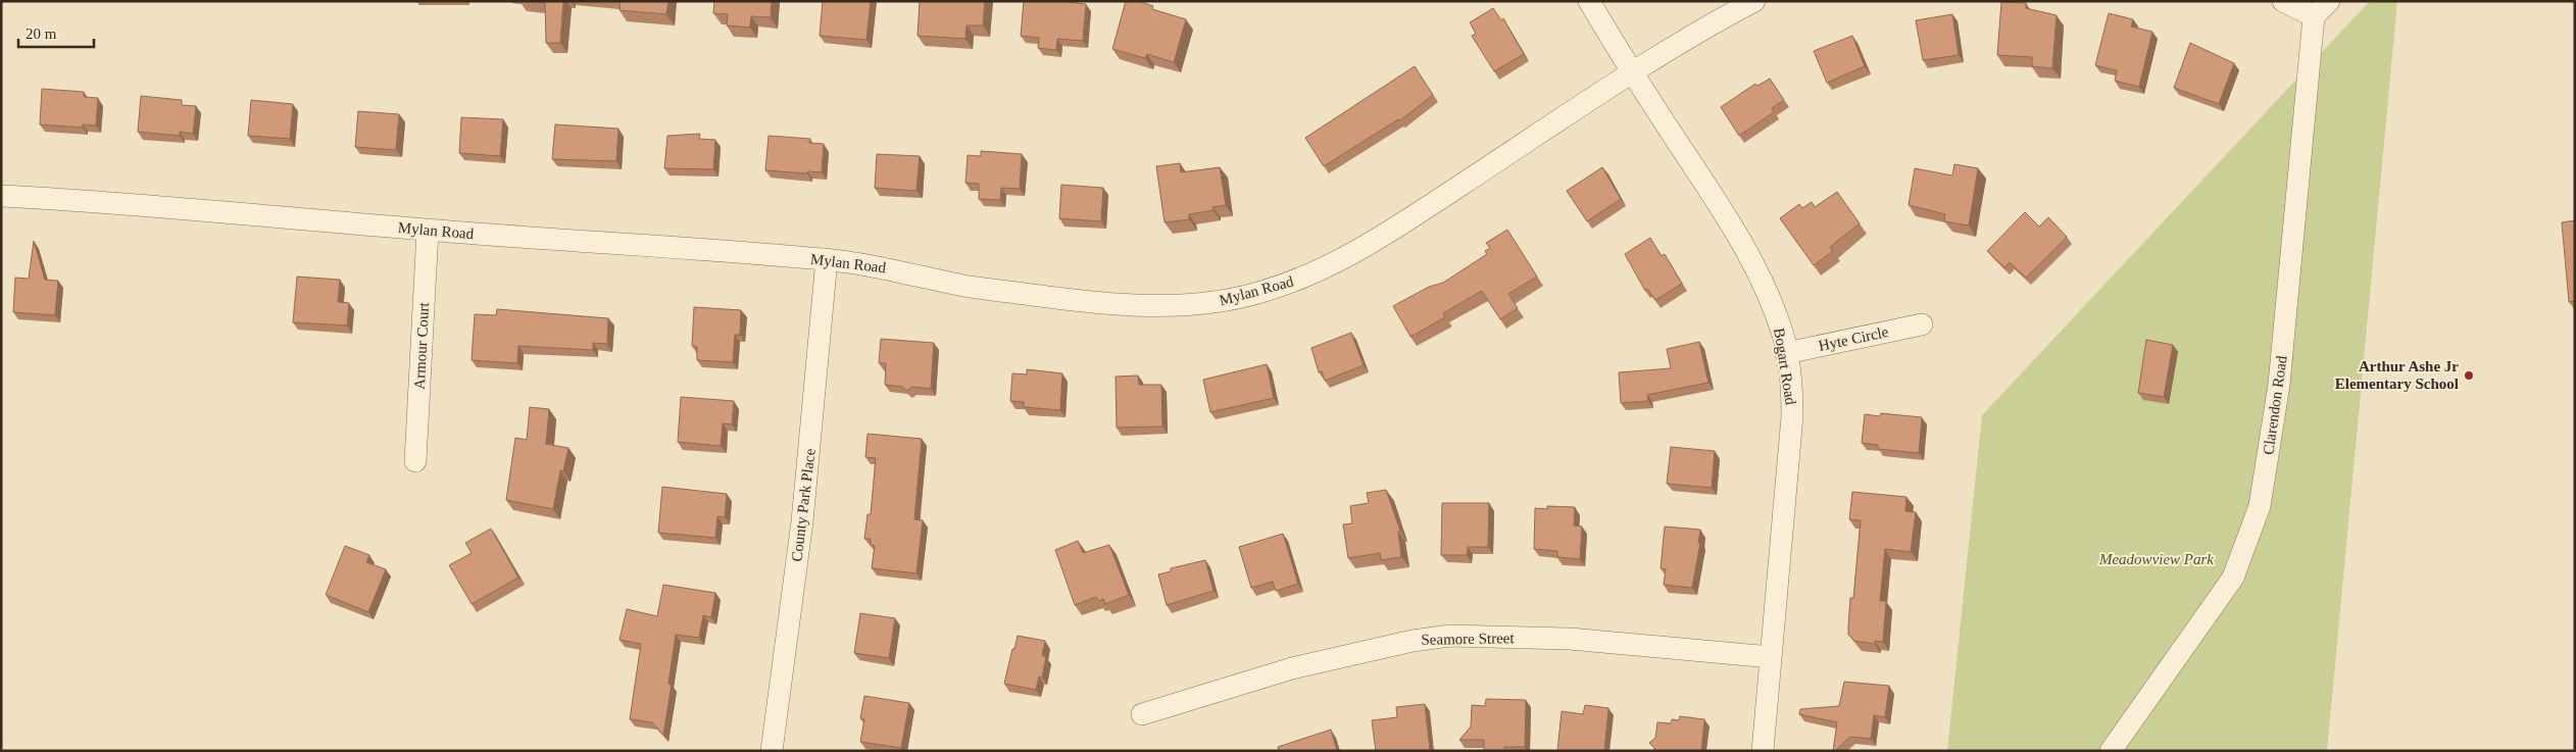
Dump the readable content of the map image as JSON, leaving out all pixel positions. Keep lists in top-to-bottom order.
{
  "streets": {
    "street": [
      "Mylan Road",
      "Hyte Circle",
      "Armour Court",
      "Bogart Road",
      "Clarendon Road",
      "County Park Place",
      "Seamore Street"
    ]
  },
  "crossings": [
    ["Mylan Road", "Armour Court"],
    ["Mylan Road", "Bogart Road"],
    ["Mylan Road", "County Park Place"],
    ["Hyte Circle", "Bogart Road"],
    ["Bogart Road", "Seamore Street"]
  ],
  "parks": ["Meadowview Park"],
  "places": ["Arthur Ashe Jr Elementary School"],
  "scale_bar": "20 m"
}
